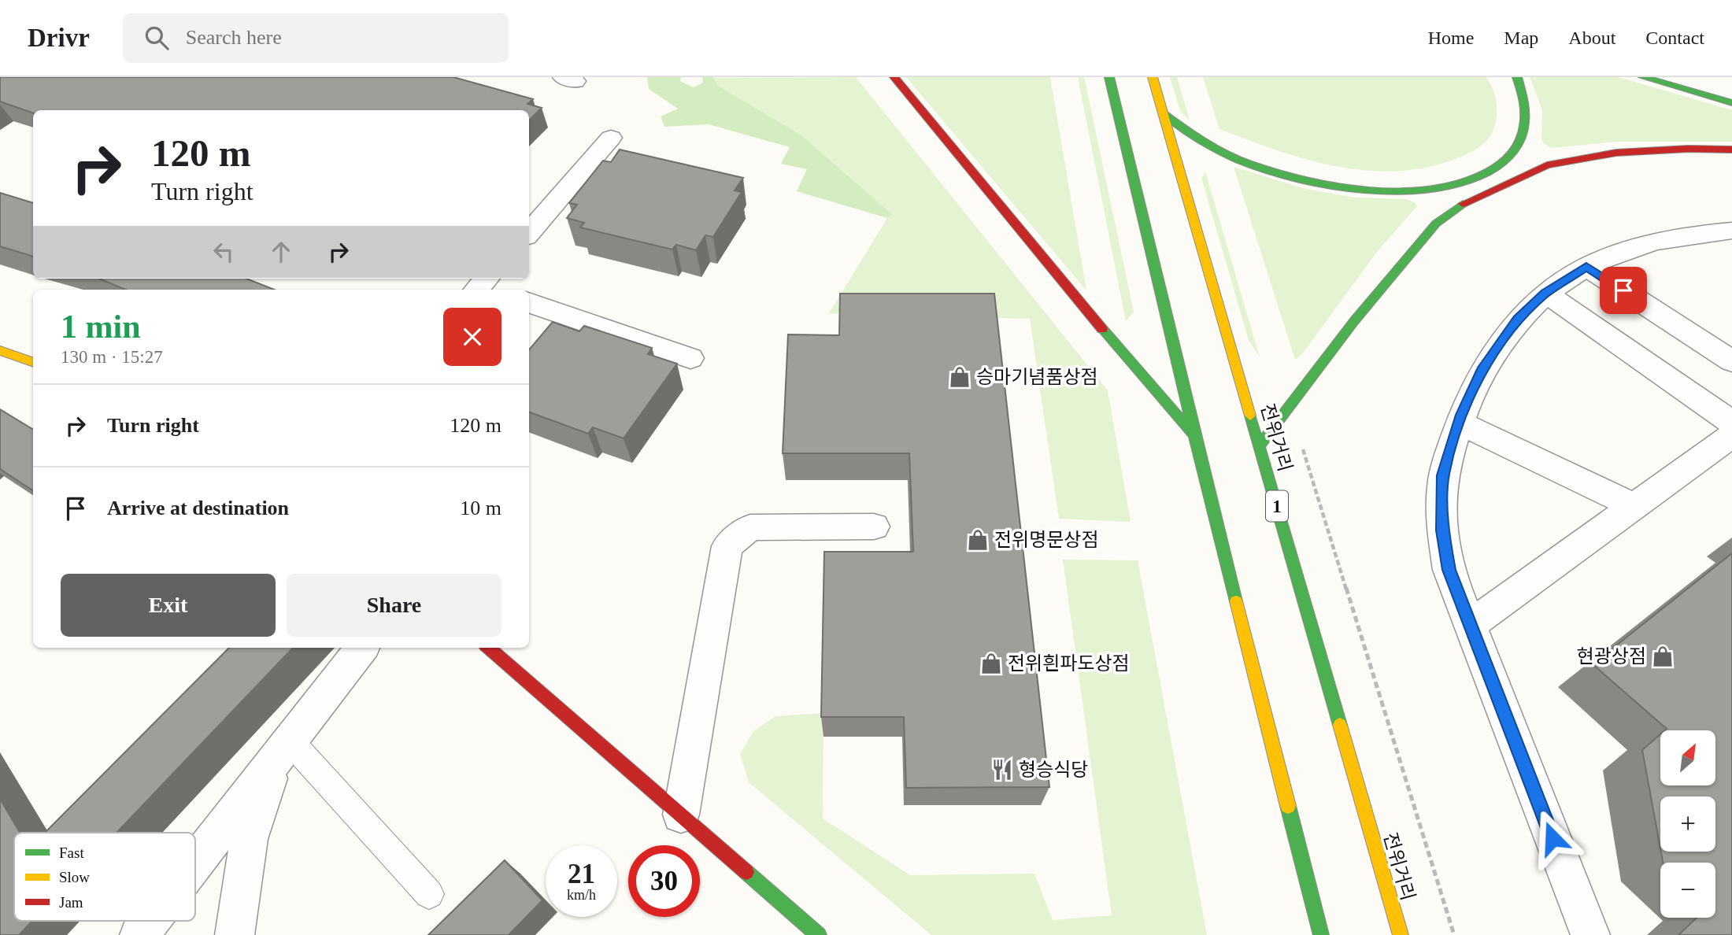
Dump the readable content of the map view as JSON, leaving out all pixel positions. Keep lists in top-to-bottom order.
{
  "streets": {
    "main road": ["전위거리", "1"]
  },
  "places": {
    "shop": [
      "승마기념품상점",
      "전위명문상점",
      "현광상점",
      "전위흰파도상점"
    ],
    "restaurant": ["형승식당"]
  },
  "legend": ["Fast", "Slow", "Jam"],
  "north": "top right",
  "page": {
    "header": "Drivr",
    "search": "Search here",
    "nav": [
      "Home",
      "Map",
      "About",
      "Contact"
    ],
    "turn": ["120 m", "Turn right"],
    "heading": ["1 min", "130 m · 15:27"],
    "list": [
      {
        "name": "Turn right",
        "value": "120 m"
      },
      {
        "name": "Arrive at destination",
        "value": "10 m"
      }
    ],
    "buttons": ["Exit", "Share"],
    "map_buttons": ["+", "−"],
    "speed": "21 km/h",
    "limit": "30"
  }
}
